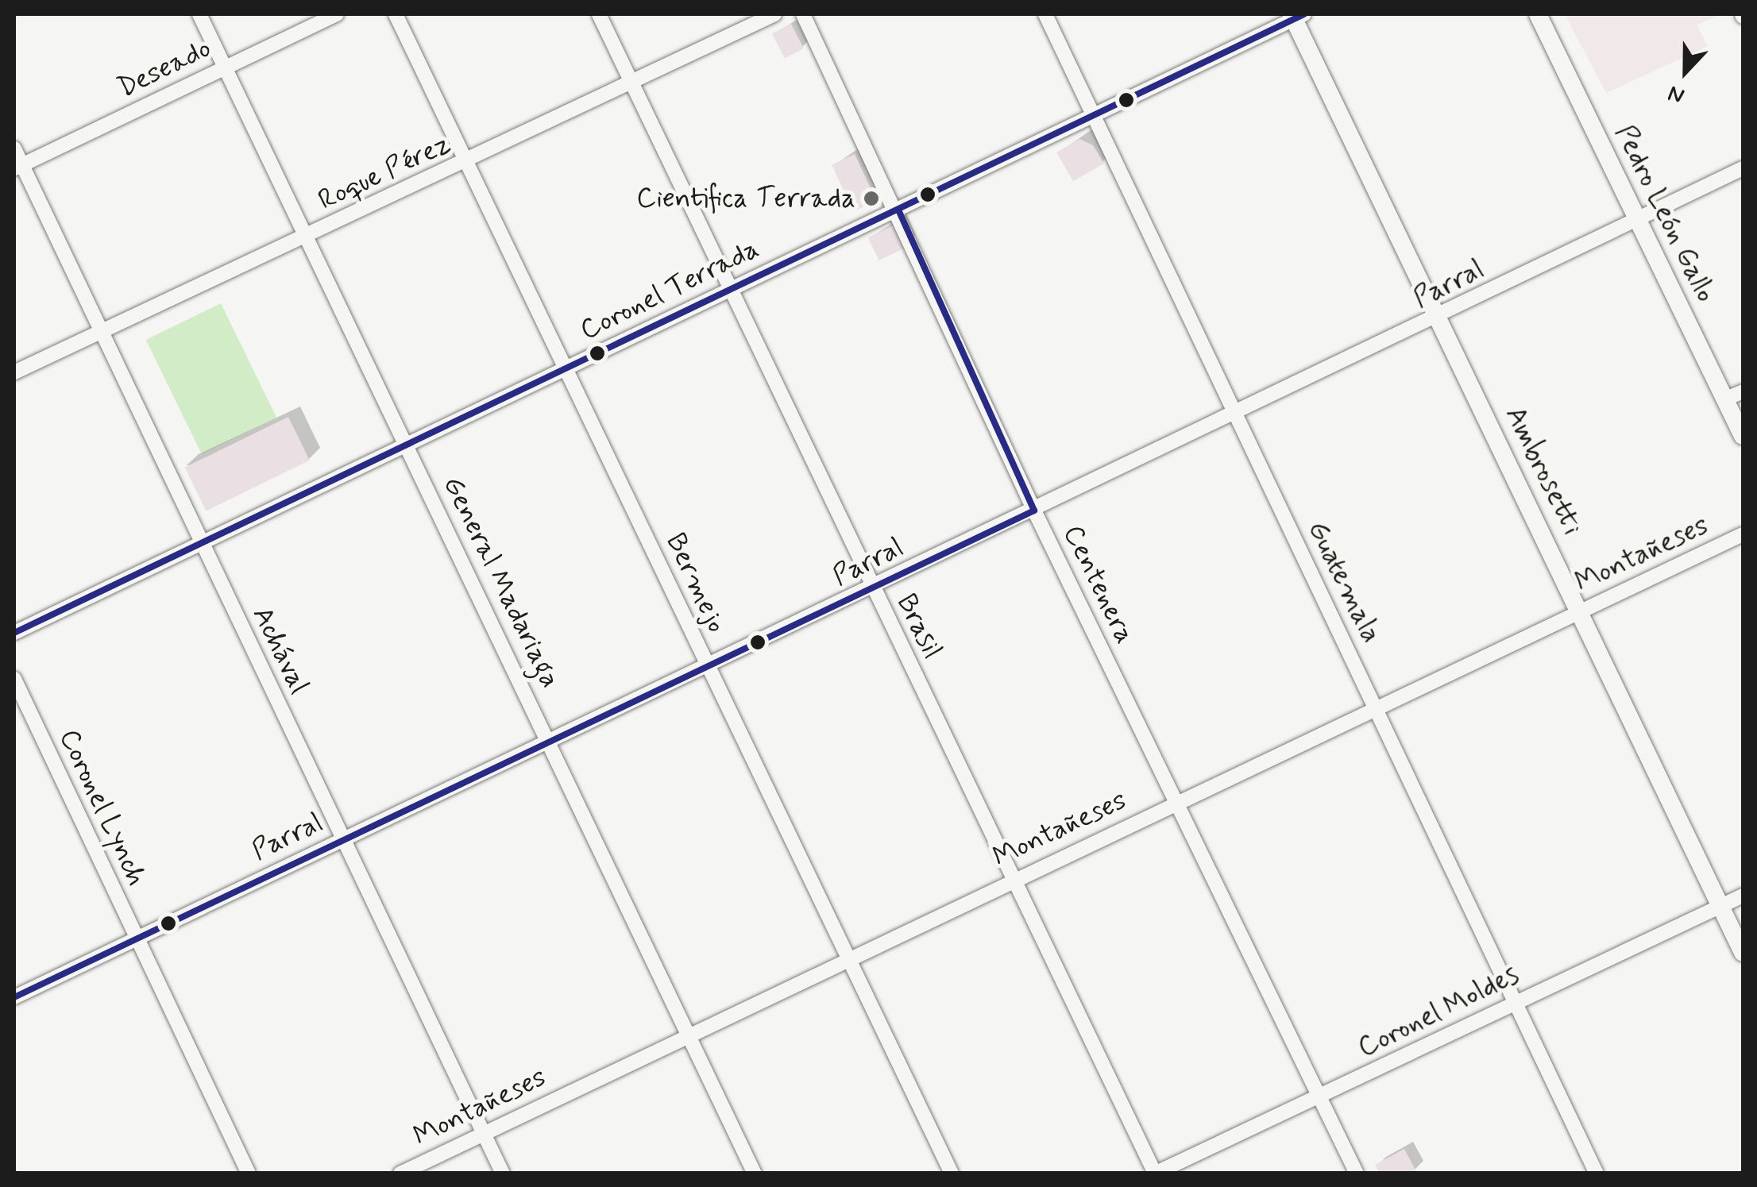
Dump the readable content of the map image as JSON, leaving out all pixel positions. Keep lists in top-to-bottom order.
{
  "streets": {
    "street": [
      "Deseado",
      "Roque Pérez",
      "Pedro León Gallo",
      "Parral",
      "Coronel Terrada",
      "Ambrosetti",
      "Montañeses",
      "General Madariaga",
      "Guatemala",
      "Bermejo",
      "Centenera",
      "Brasil",
      "Achával",
      "Coronel Lynch",
      "Coronel Moldes"
    ]
  },
  "crossings": [
    ["Deseado", "General Madariaga"],
    ["Deseado", "Achával"],
    ["Roque Pérez", "General Madariaga"],
    ["Roque Pérez", "Bermejo"],
    ["Roque Pérez", "Brasil"],
    ["Roque Pérez", "Achával"],
    ["Pedro León Gallo", "Parral"],
    ["Parral", "Ambrosetti"],
    ["Parral", "General Madariaga"],
    ["Parral", "Guatemala"],
    ["Parral", "Bermejo"],
    ["Parral", "Centenera"],
    ["Parral", "Brasil"],
    ["Parral", "Achával"],
    ["Parral", "Coronel Lynch"],
    ["Coronel Terrada", "Ambrosetti"],
    ["Coronel Terrada", "General Madariaga"],
    ["Coronel Terrada", "Guatemala"],
    ["Coronel Terrada", "Bermejo"],
    ["Coronel Terrada", "Centenera"],
    ["Coronel Terrada", "Brasil"],
    ["Coronel Terrada", "Achával"],
    ["Ambrosetti", "Montañeses"],
    ["Ambrosetti", "Coronel Moldes"],
    ["Montañeses", "General Madariaga"],
    ["Montañeses", "Guatemala"],
    ["Montañeses", "Bermejo"],
    ["Montañeses", "Centenera"],
    ["Montañeses", "Brasil"],
    ["Montañeses", "Achával"],
    ["Guatemala", "Coronel Moldes"],
    ["Centenera", "Coronel Moldes"],
    ["Brasil", "Coronel Moldes"]
  ],
  "places": ["Cientifica Terrada"],
  "north": "bottom"
}
